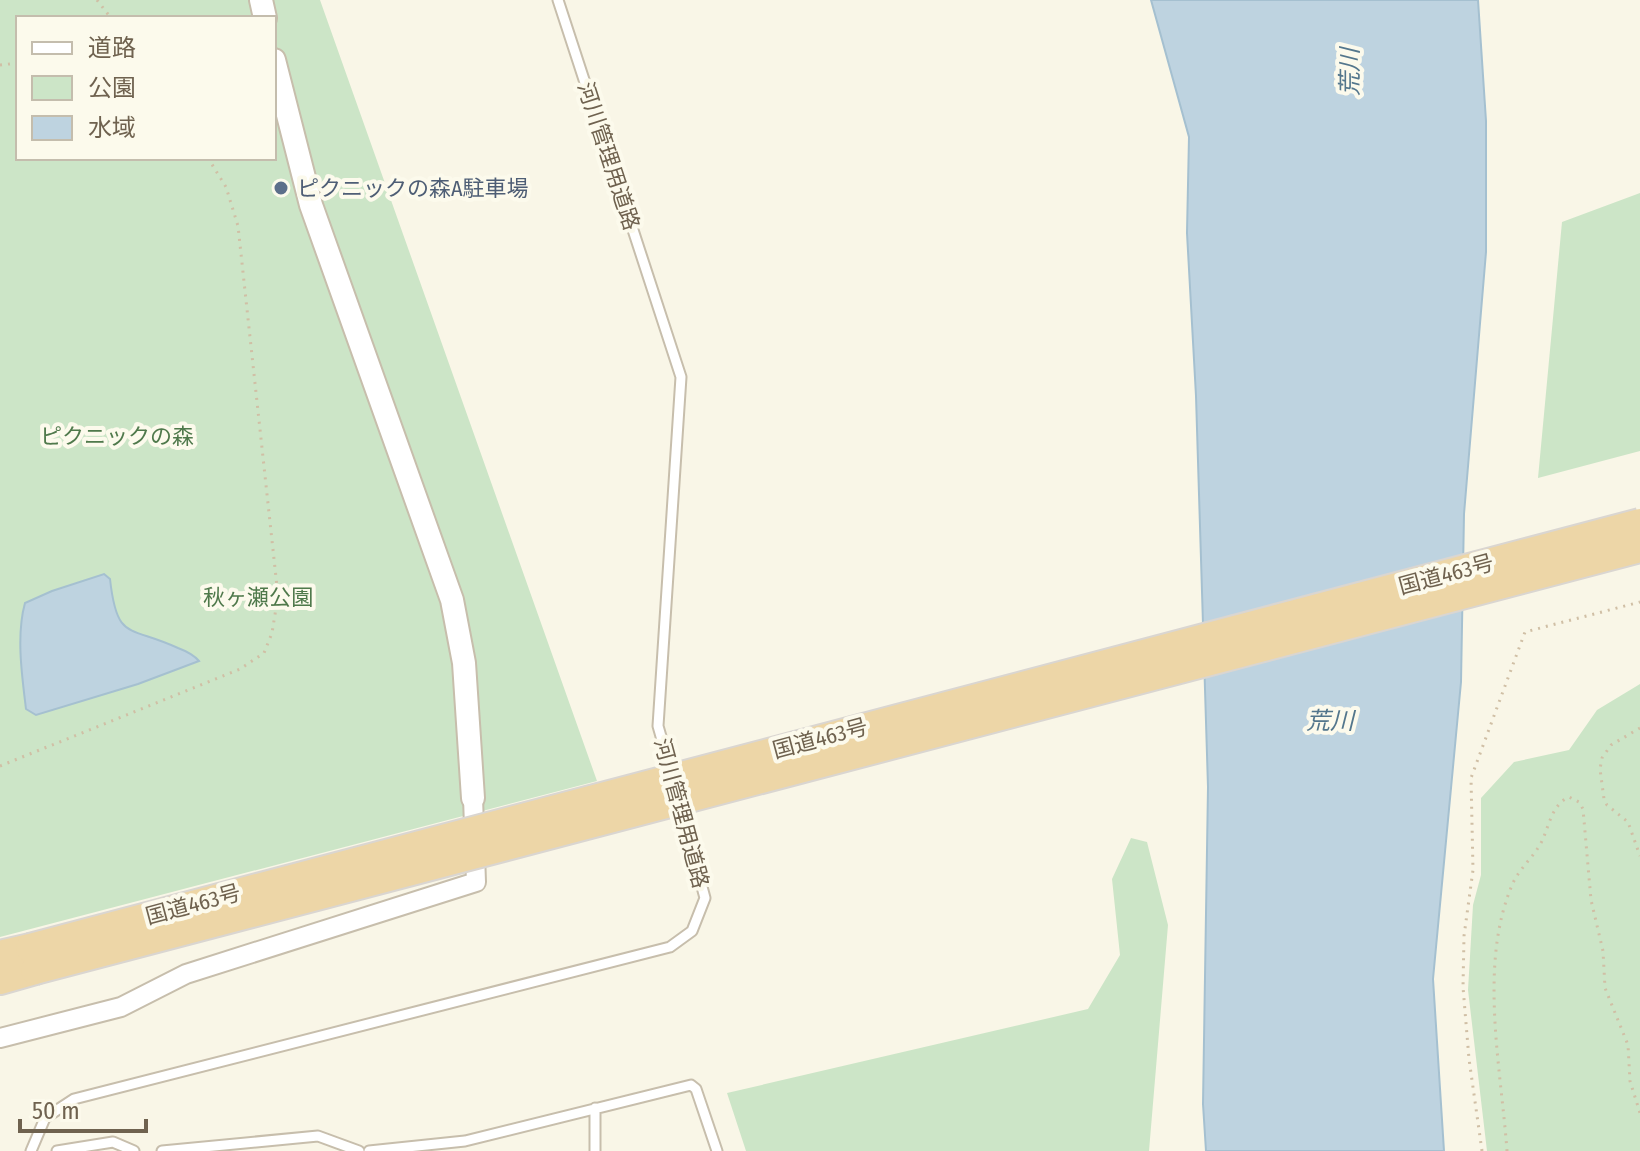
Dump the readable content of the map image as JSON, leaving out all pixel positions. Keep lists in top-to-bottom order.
{
  "streets": {
    "highway": ["国道463号"],
    "lane": ["河川管理用道路"]
  },
  "water": ["荒川"],
  "parks": ["ピクニックの森", "秋ヶ瀬公園"],
  "places": ["ピクニックの森A駐車場"],
  "legend": ["道路", "公園", "水域"],
  "scale_bar": "50 m"
}
